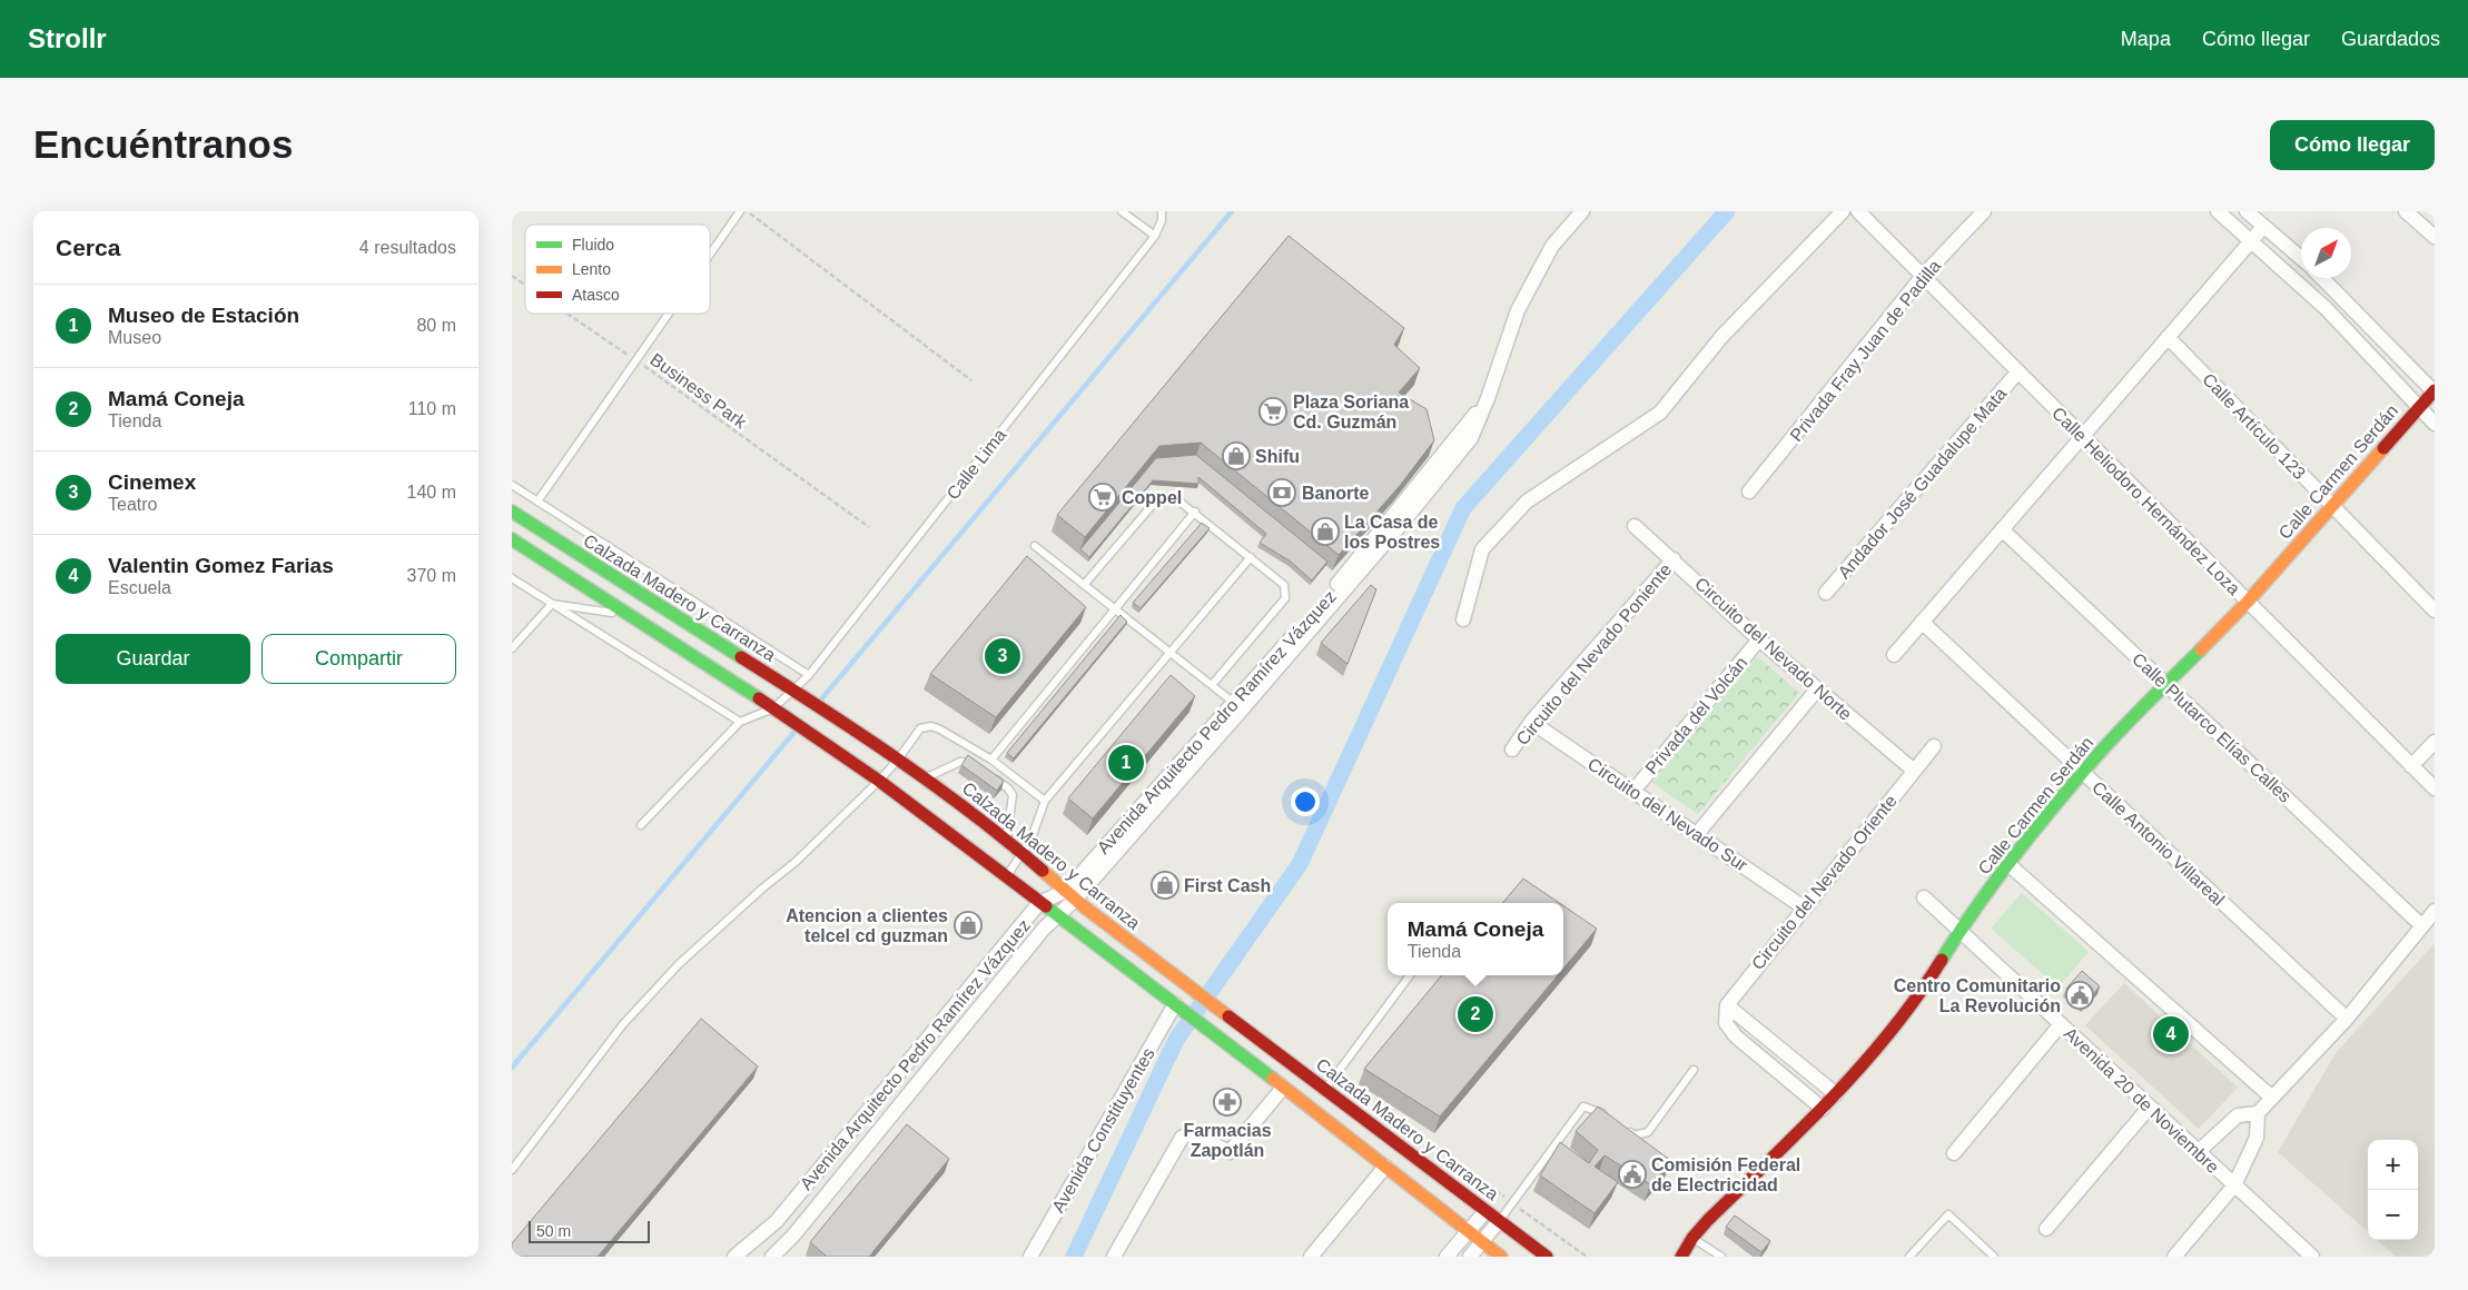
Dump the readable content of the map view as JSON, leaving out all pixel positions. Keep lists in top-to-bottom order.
{
  "streets": {
    "main road": ["Calle Carmen Serdán", "Calzada Madero y Carranza"],
    "street": [
      "Privada Fray Juan de Padilla",
      "Calle Artículo 123",
      "Andador José Guadalupe Mata",
      "Calle Heliodoro Hernández Loza",
      "Circuito del Nevado Norte",
      "Circuito del Nevado Poniente",
      "Privada del Volcán",
      "Avenida Arquitecto Pedro Ramírez Vázquez",
      "Calle Plutarco Elías Calles",
      "Circuito del Nevado Sur",
      "Calle Antonio Villareal",
      "Circuito del Nevado Oriente",
      "Avenida 20 de Noviembre",
      "Avenida Constituyentes"
    ],
    "lane": ["Calle Lima"],
    "path": ["Business Park"]
  },
  "crossings": [
    ["Privada Fray Juan de Padilla", "Calle Heliodoro Hernández Loza"],
    ["Calle Artículo 123", "Calle Carmen Serdán"],
    ["Calle Lima", "Calzada Madero y Carranza"],
    ["Calle Carmen Serdán", "Calle Heliodoro Hernández Loza"],
    ["Calle Carmen Serdán", "Calle Plutarco Elías Calles"],
    ["Calle Carmen Serdán", "Calle Antonio Villareal"],
    ["Calle Carmen Serdán", "Avenida 20 de Noviembre"],
    ["Andador José Guadalupe Mata", "Calle Heliodoro Hernández Loza"],
    ["Calzada Madero y Carranza", "Avenida Arquitecto Pedro Ramírez Vázquez"],
    ["Circuito del Nevado Norte", "Circuito del Nevado Poniente"],
    ["Circuito del Nevado Norte", "Privada del Volcán"],
    ["Circuito del Nevado Norte", "Circuito del Nevado Oriente"],
    ["Circuito del Nevado Poniente", "Circuito del Nevado Sur"],
    ["Privada del Volcán", "Circuito del Nevado Sur"],
    ["Circuito del Nevado Sur", "Circuito del Nevado Oriente"]
  ],
  "places": {
    "supermarket": ["Plaza Soriana Cd. Guzmán", "Coppel"],
    "shop": [
      "Shifu",
      "La Casa de los Postres",
      "First Cash",
      "Atencion a clientes telcel cd guzman"
    ],
    "bank": ["Banorte"],
    "public building": ["Centro Comunitario La Revolución", "Comisión Federal de Electricidad"],
    "pharmacy": ["Farmacias Zapotlán"]
  },
  "legend": ["Fluido", "Lento", "Atasco"],
  "scale_bar": "50 m",
  "north": "top right",
  "page": {
    "header": "Strollr",
    "nav": ["Mapa", "Cómo llegar", "Guardados"],
    "buttons": [
      "Cómo llegar",
      ["Guardar", "Compartir"]
    ],
    "title": "Encuéntranos",
    "heading": ["Cerca", "4 resultados"],
    "list": [
      {
        "mark": "1",
        "name": "Museo de Estación",
        "note": "Museo",
        "value": "80 m"
      },
      {
        "mark": "2",
        "name": "Mamá Coneja",
        "note": "Tienda",
        "value": "110 m"
      },
      {
        "mark": "3",
        "name": "Cinemex",
        "note": "Teatro",
        "value": "140 m"
      },
      {
        "mark": "4",
        "name": "Valentin Gomez Farias",
        "note": "Escuela",
        "value": "370 m"
      }
    ],
    "pins": [
      "3",
      "1",
      "2",
      "4"
    ],
    "popup": ["Mamá Coneja", "Tienda"],
    "map_buttons": ["+", "−"],
    "scale": "50 m"
  }
}
